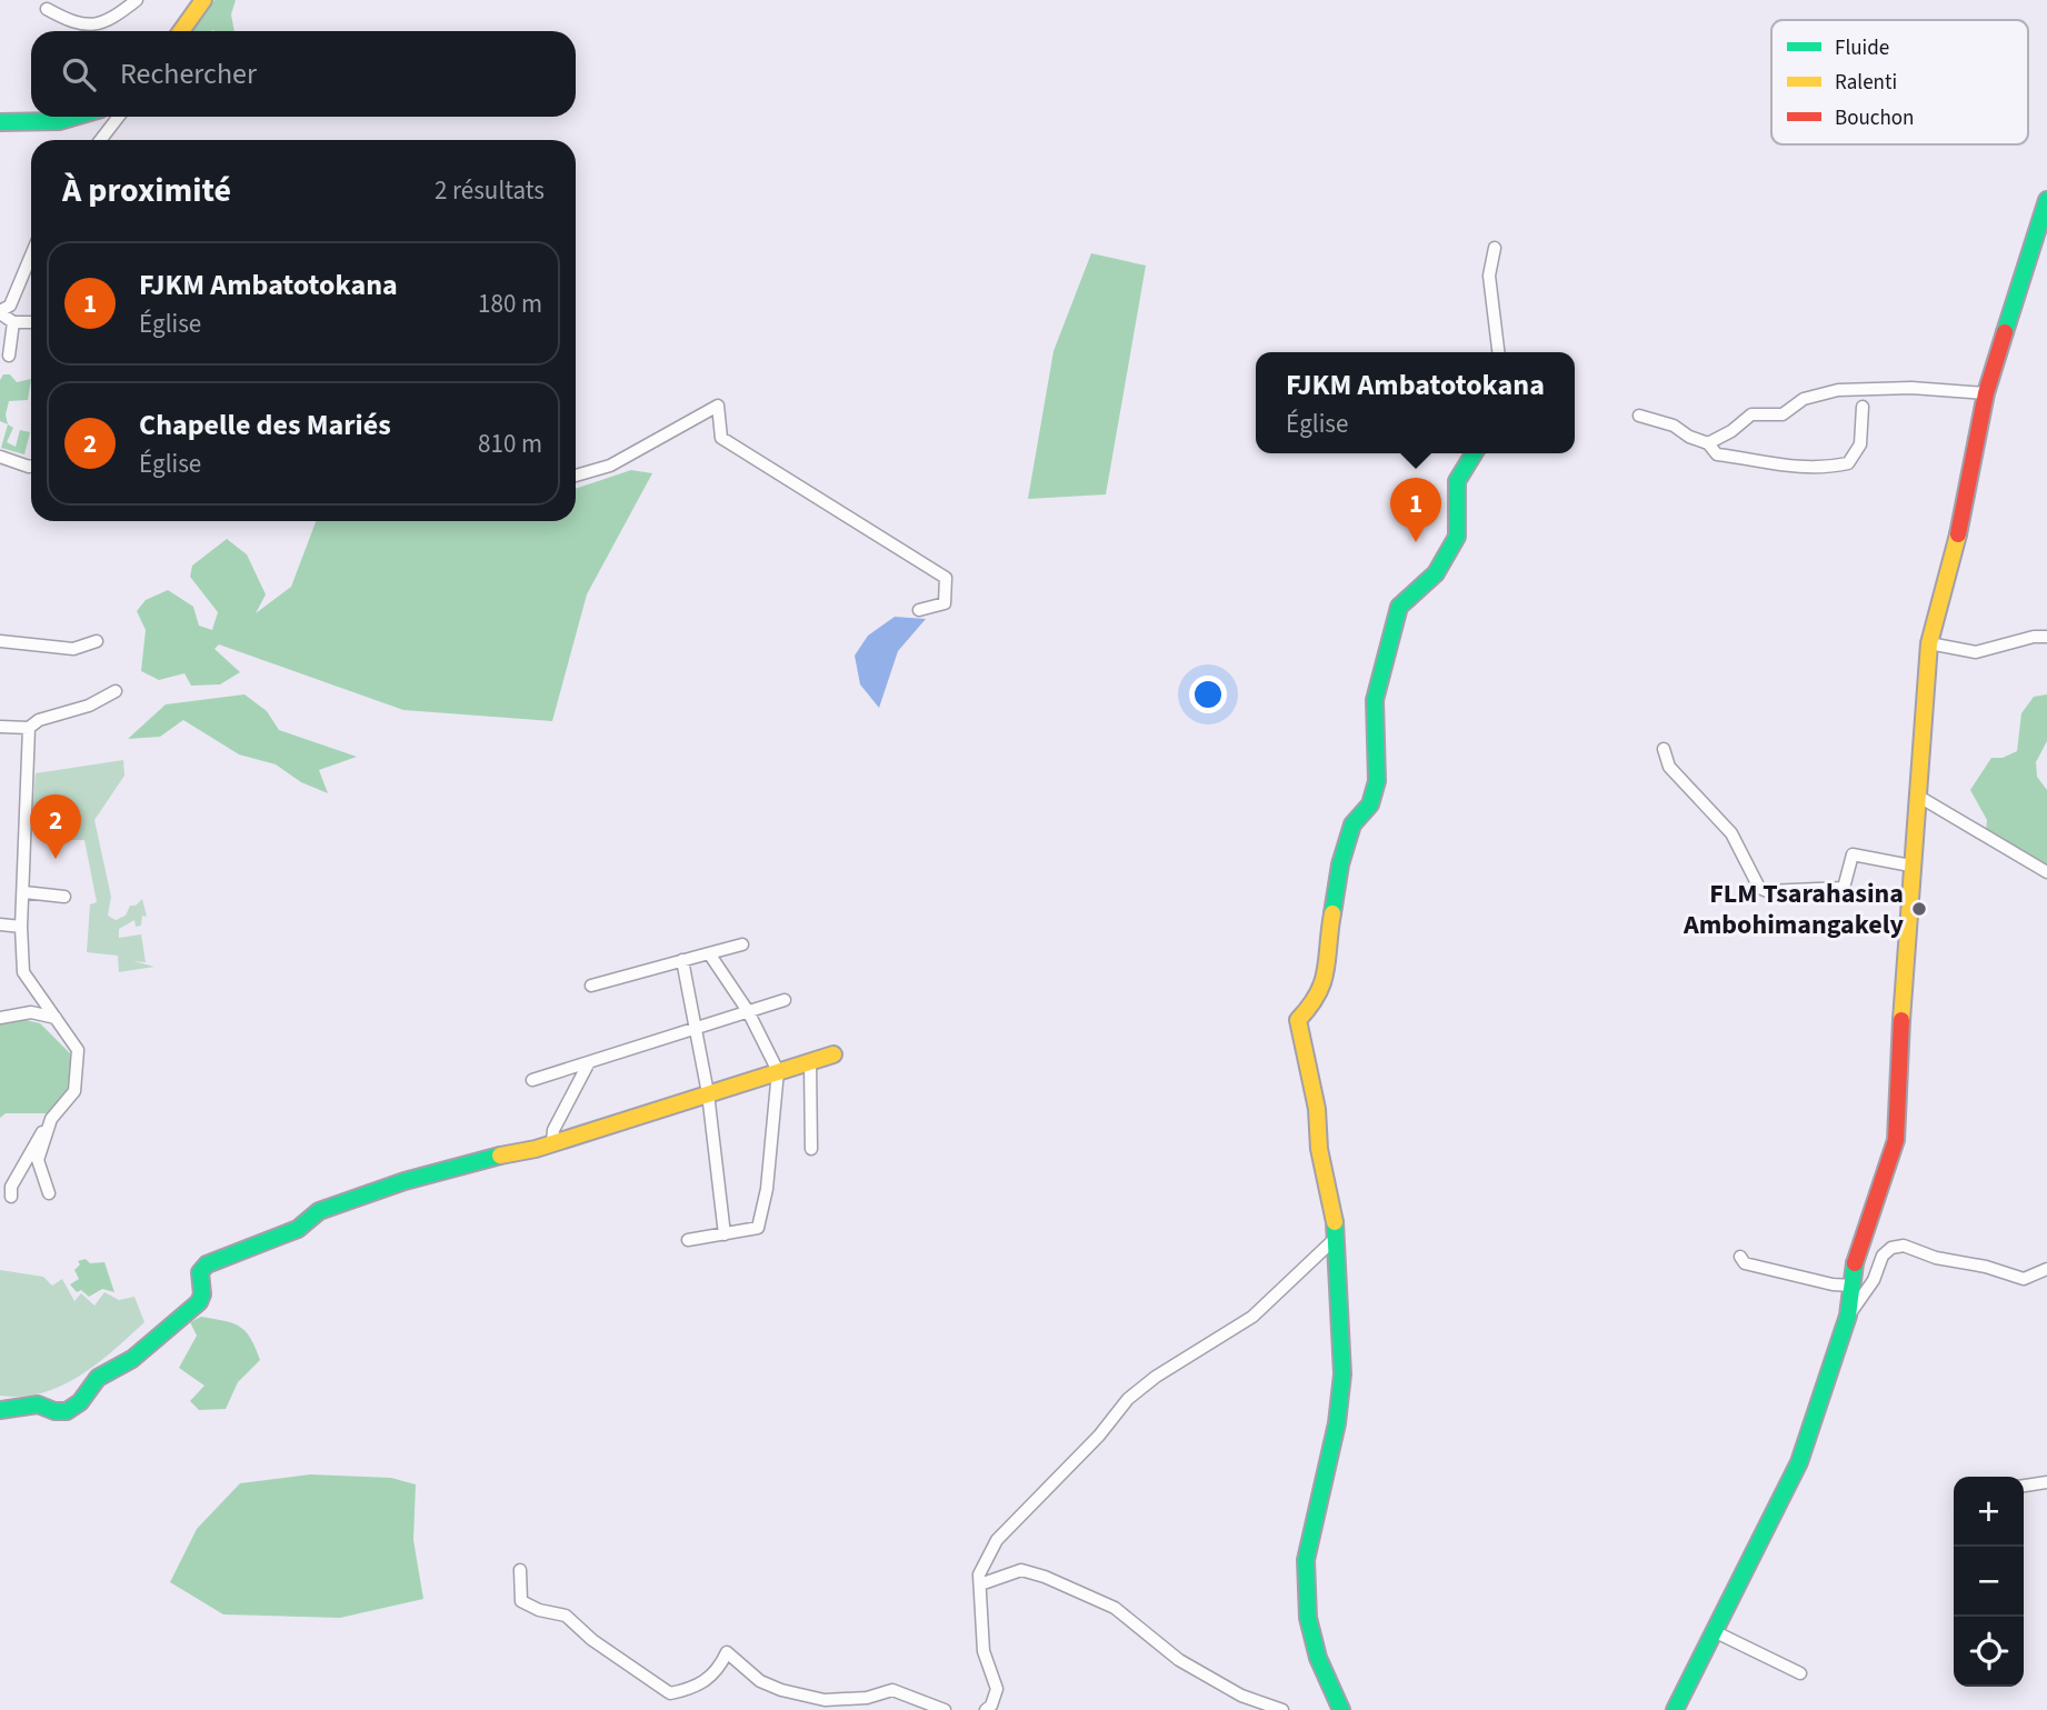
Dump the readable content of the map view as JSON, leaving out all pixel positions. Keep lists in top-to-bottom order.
{
  "places": ["FLM Tsarahasina Ambohimangakely"],
  "legend": ["Fluide", "Ralenti", "Bouchon"],
  "page": {
    "search": "Rechercher",
    "heading": ["À proximité", "2 résultats"],
    "list": [
      {
        "mark": "1",
        "name": "FJKM Ambatotokana",
        "note": "Église",
        "value": "180 m"
      },
      {
        "mark": "2",
        "name": "Chapelle des Mariés",
        "note": "Église",
        "value": "810 m"
      }
    ],
    "popup": ["FJKM Ambatotokana", "Église"],
    "pins": ["1", "2"],
    "map_buttons": ["+", "−"]
  }
}
